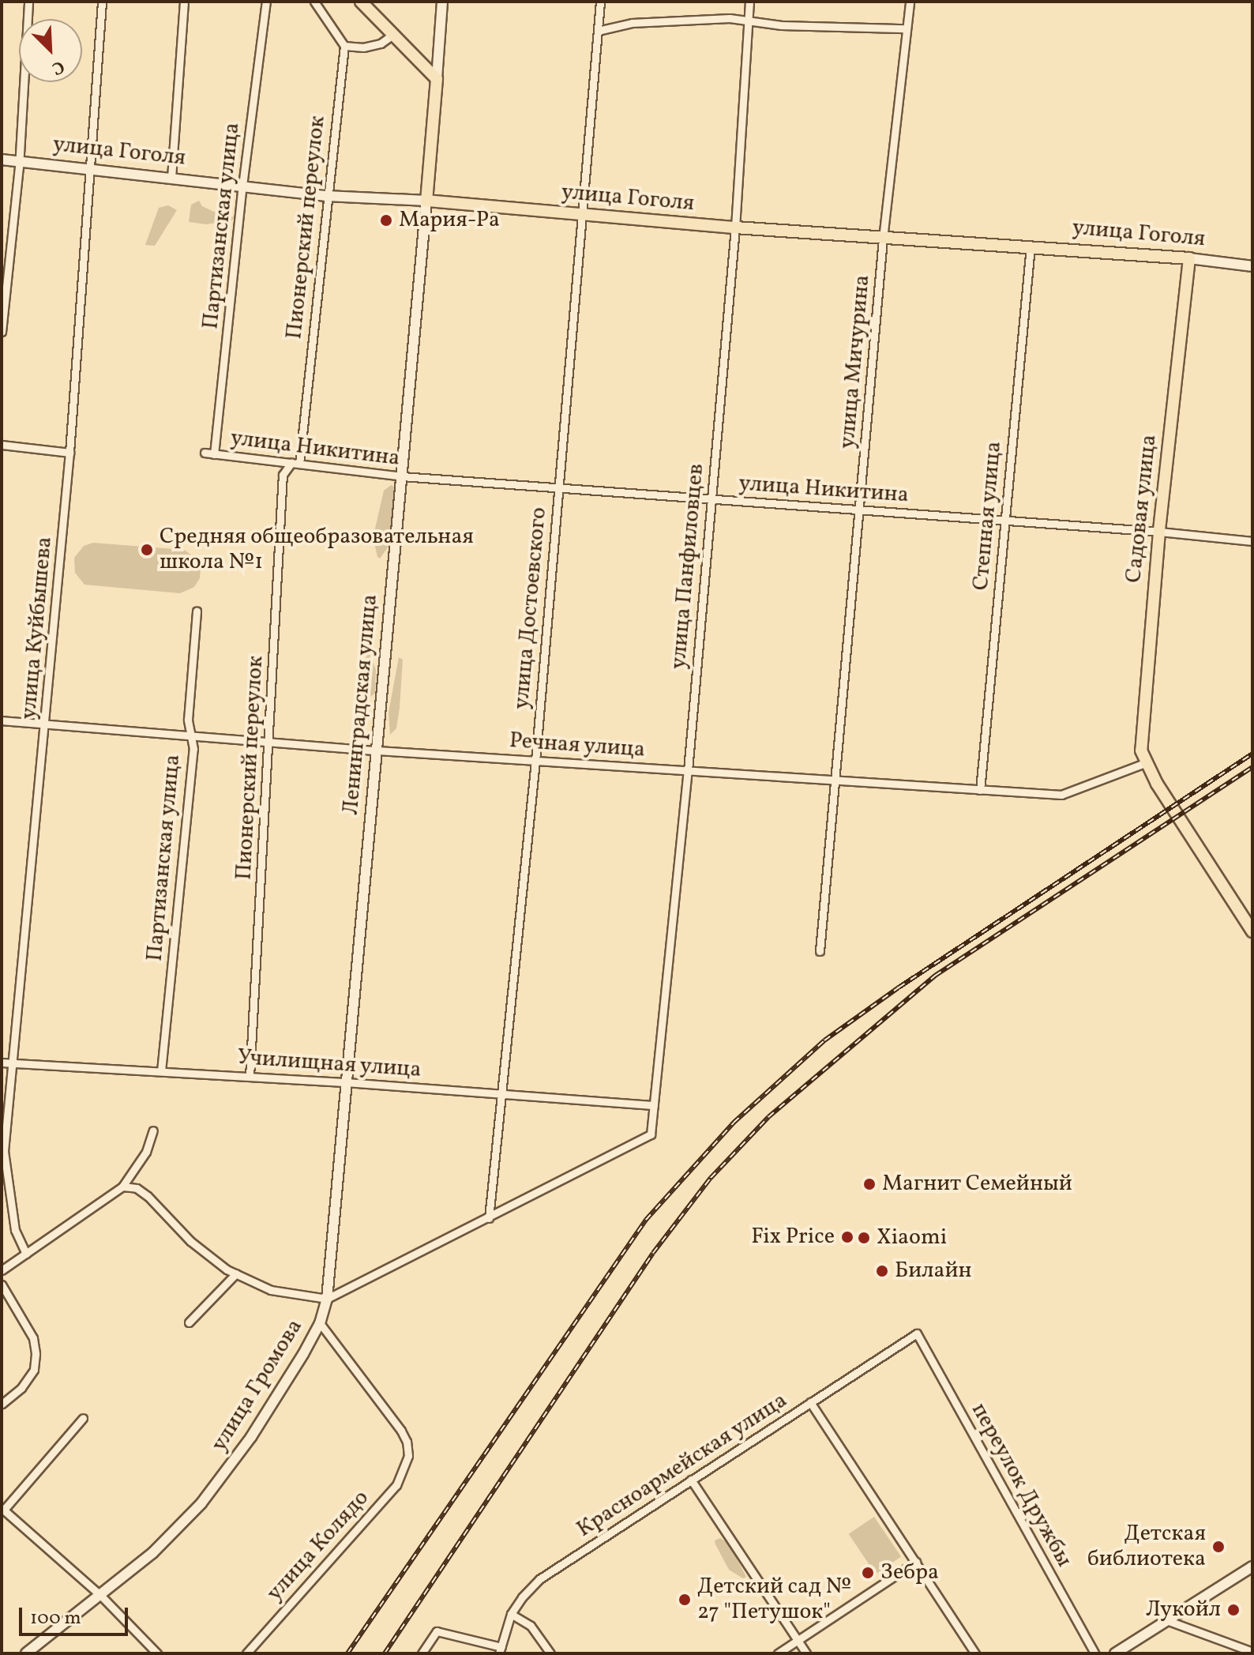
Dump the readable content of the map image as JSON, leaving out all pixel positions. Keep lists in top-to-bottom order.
{
  "streets": {
    "main road": ["улица Гоголя", "Садовая улица", "Ленинградская улица"],
    "street": [
      "Партизанская улица",
      "Пионерский переулок",
      "улица Мичурина",
      "улица Никитина",
      "Степная улица",
      "улица Панфиловцев",
      "улица Достоевского",
      "улица Куйбышева",
      "Речная улица",
      "Училищная улица",
      "улица Громова",
      "Красноармейская улица",
      "переулок Дружбы",
      "улица Колядо"
    ]
  },
  "crossings": [
    ["улица Гоголя", "Партизанская улица"],
    ["улица Гоголя", "Пионерский переулок"],
    ["улица Гоголя", "улица Мичурина"],
    ["улица Гоголя", "Садовая улица"],
    ["улица Гоголя", "Степная улица"],
    ["улица Гоголя", "улица Панфиловцев"],
    ["улица Гоголя", "улица Достоевского"],
    ["улица Гоголя", "улица Куйбышева"],
    ["улица Гоголя", "Ленинградская улица"],
    ["Партизанская улица", "улица Никитина"],
    ["Партизанская улица", "Речная улица"],
    ["Партизанская улица", "Училищная улица"],
    ["Пионерский переулок", "улица Никитина"],
    ["Пионерский переулок", "Речная улица"],
    ["Пионерский переулок", "Училищная улица"],
    ["улица Мичурина", "улица Никитина"],
    ["улица Мичурина", "Речная улица"],
    ["улица Никитина", "Садовая улица"],
    ["улица Никитина", "Степная улица"],
    ["улица Никитина", "улица Панфиловцев"],
    ["улица Никитина", "улица Достоевского"],
    ["улица Никитина", "Ленинградская улица"],
    ["Садовая улица", "Речная улица"],
    ["Степная улица", "Речная улица"],
    ["улица Панфиловцев", "улица Достоевского"],
    ["улица Панфиловцев", "Речная улица"],
    ["улица Панфиловцев", "Училищная улица"],
    ["улица Достоевского", "Речная улица"],
    ["улица Достоевского", "Училищная улица"],
    ["улица Куйбышева", "Речная улица"],
    ["улица Куйбышева", "Училищная улица"],
    ["Ленинградская улица", "Речная улица"],
    ["Ленинградская улица", "Училищная улица"],
    ["Ленинградская улица", "улица Громова"],
    ["улица Громова", "улица Колядо"],
    ["Красноармейская улица", "переулок Дружбы"]
  ],
  "places": [
    "Мария-Ра",
    "Средняя общеобразовательная школа №1",
    "Магнит Семейный",
    "Fix Price",
    "Xiaomi",
    "Билайн",
    "Детская библиотека",
    "Зебра",
    "Детский сад № 27 \"Петушок\"",
    "Лукойл"
  ],
  "scale_bar": "100 m",
  "north": "bottom right"
}
